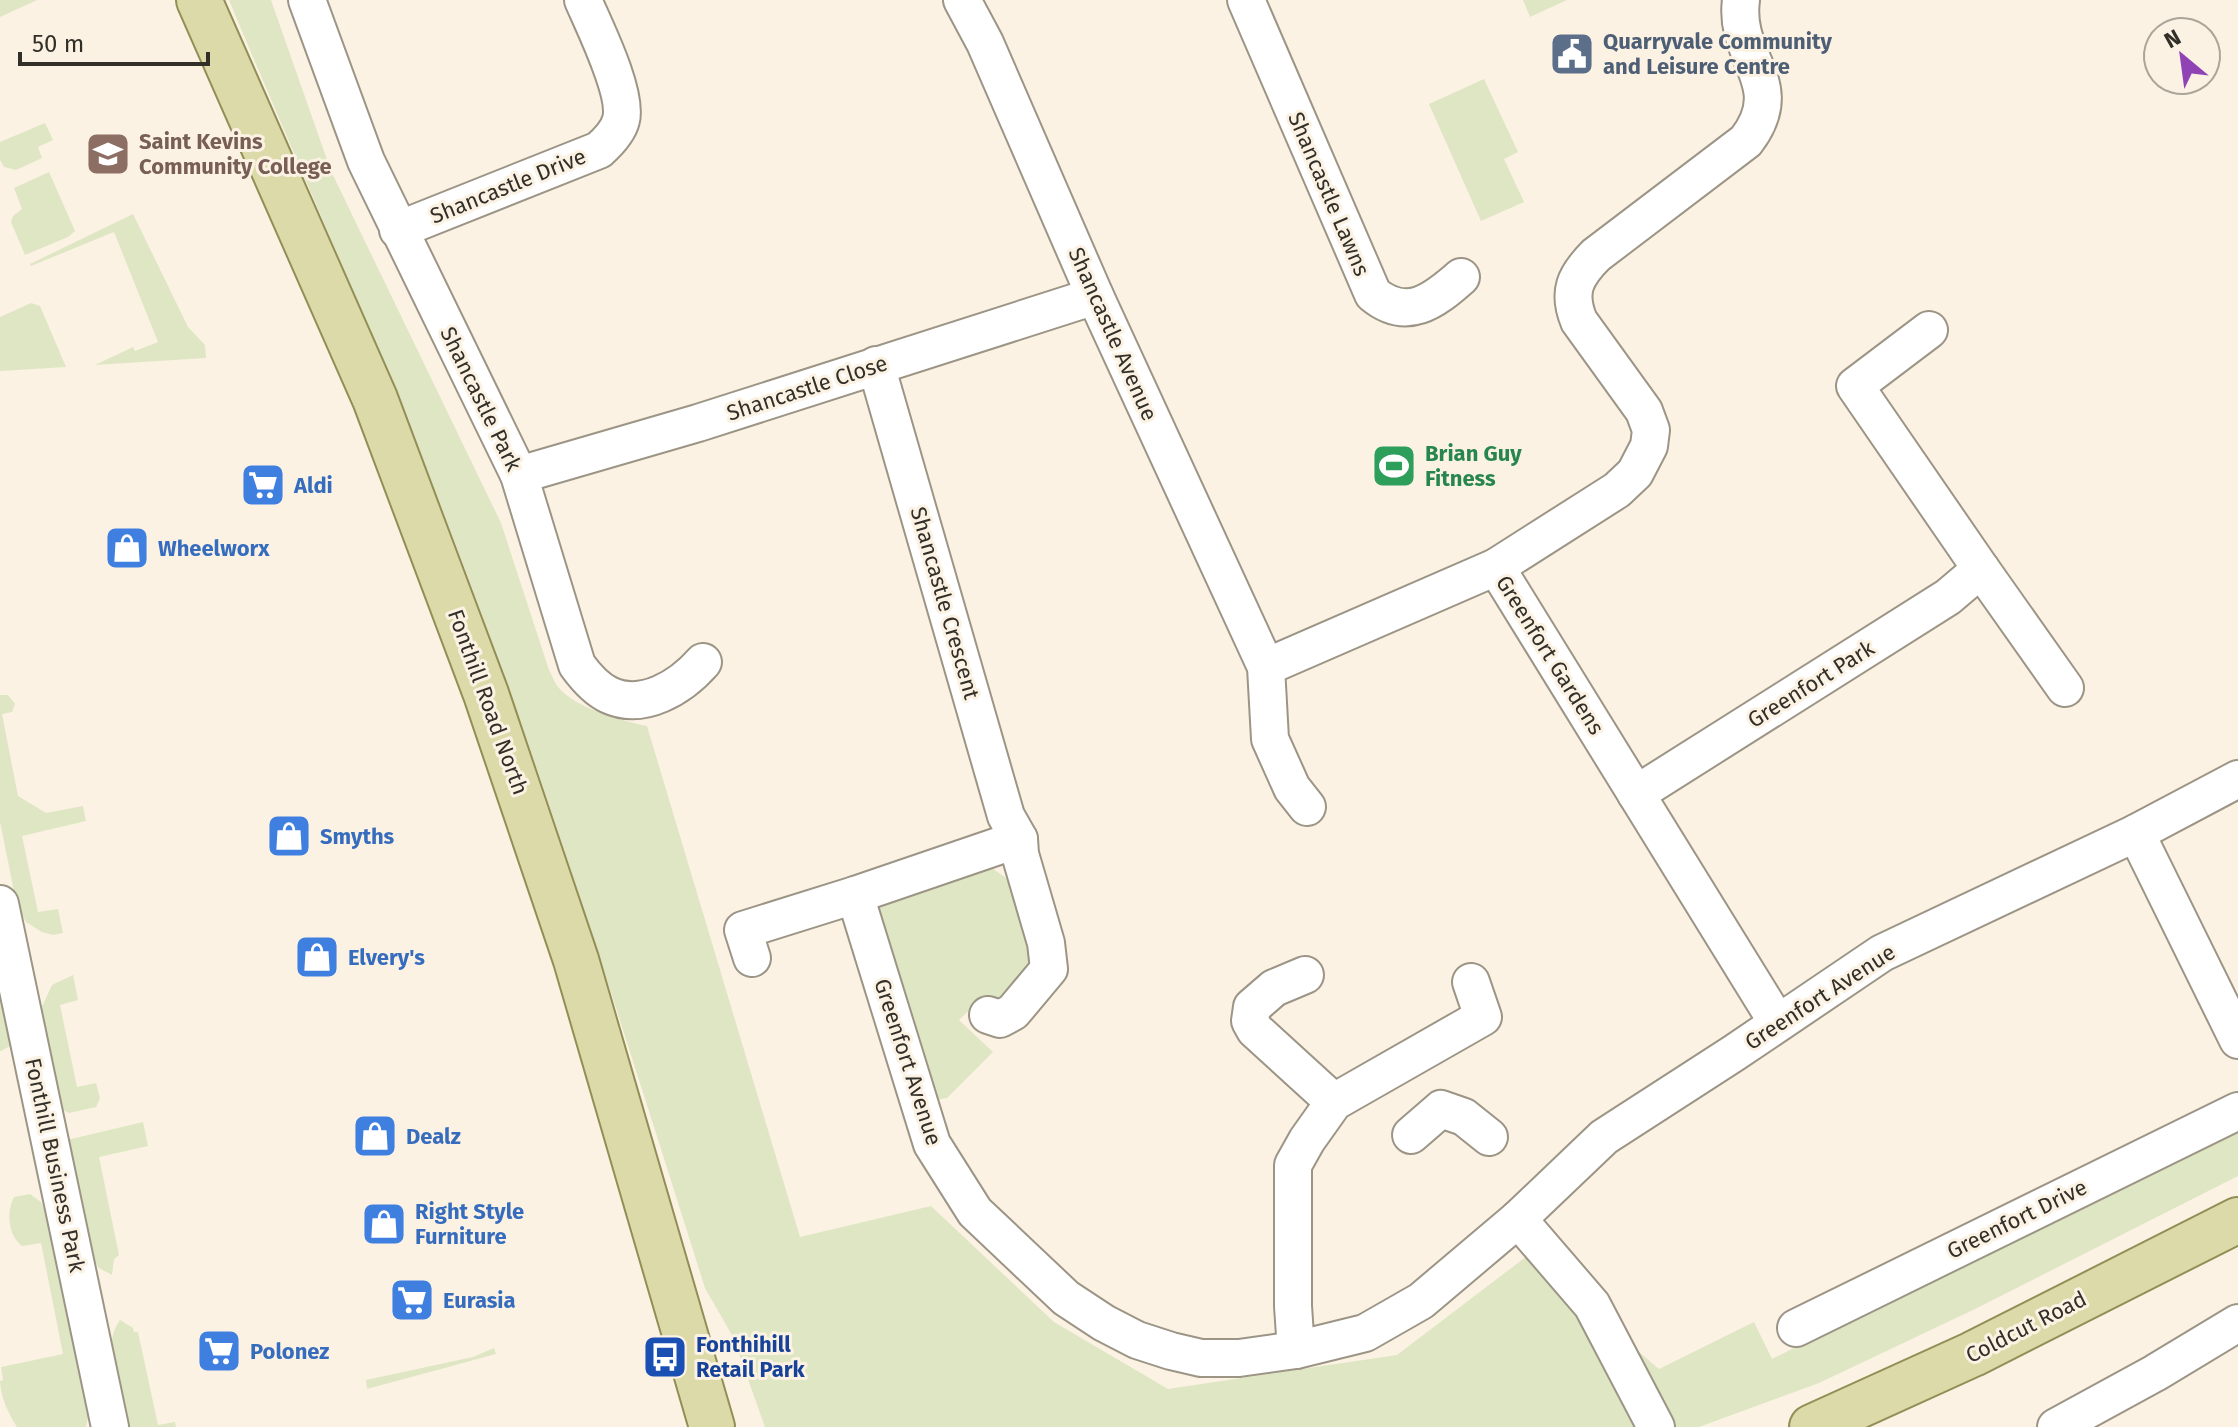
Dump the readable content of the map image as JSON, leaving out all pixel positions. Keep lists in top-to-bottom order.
{
  "streets": {
    "main road": ["Fonthill Road North", "Coldcut Road"],
    "street": [
      "Shancastle Drive",
      "Shancastle Lawns",
      "Shancastle Avenue",
      "Shancastle Close",
      "Shancastle Park",
      "Shancastle Crescent",
      "Greenfort Gardens",
      "Greenfort Park",
      "Greenfort Avenue",
      "Fonthill Business Park",
      "Greenfort Drive"
    ]
  },
  "crossings": [
    ["Shancastle Drive", "Shancastle Park"],
    ["Shancastle Avenue", "Shancastle Close"],
    ["Shancastle Close", "Shancastle Park"],
    ["Shancastle Close", "Shancastle Crescent"],
    ["Greenfort Gardens", "Greenfort Park"],
    ["Greenfort Gardens", "Greenfort Avenue"]
  ],
  "places": {
    "public building": ["Quarryvale Community and Leisure Centre"],
    "school or university": ["Saint Kevins Community College"],
    "sports": ["Brian Guy Fitness"],
    "supermarket": ["Aldi", "Eurasia", "Polonez"],
    "shop": [
      "Wheelworx",
      "Smyths",
      "Elvery's",
      "Dealz",
      "Right Style Furniture"
    ],
    "bus stop": ["Fonthihill Retail Park"]
  },
  "scale_bar": "50 m",
  "north": "top left"
}
